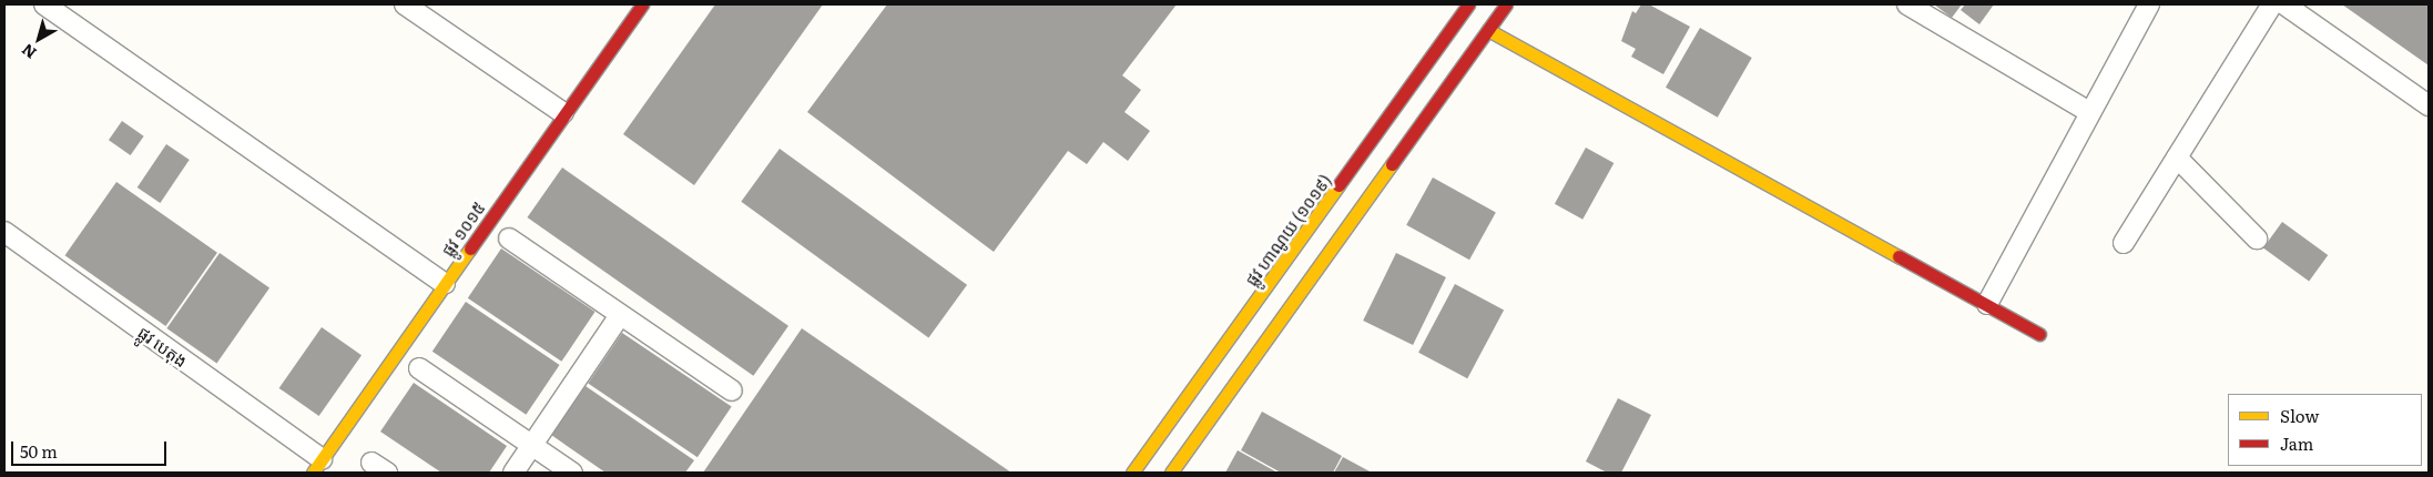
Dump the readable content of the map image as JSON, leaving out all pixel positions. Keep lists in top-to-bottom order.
{
  "streets": {
    "street": ["ផ្លូវ ១០១៥", "ផ្លូវ ហាណូយ (១០១៩)", "ផ្លូវ បេតុង"]
  },
  "crossings": [
    ["ផ្លូវ ១០១៥", "ផ្លូវ បេតុង"]
  ],
  "legend": ["Slow", "Jam"],
  "scale_bar": "50 m",
  "north": "bottom left"
}
